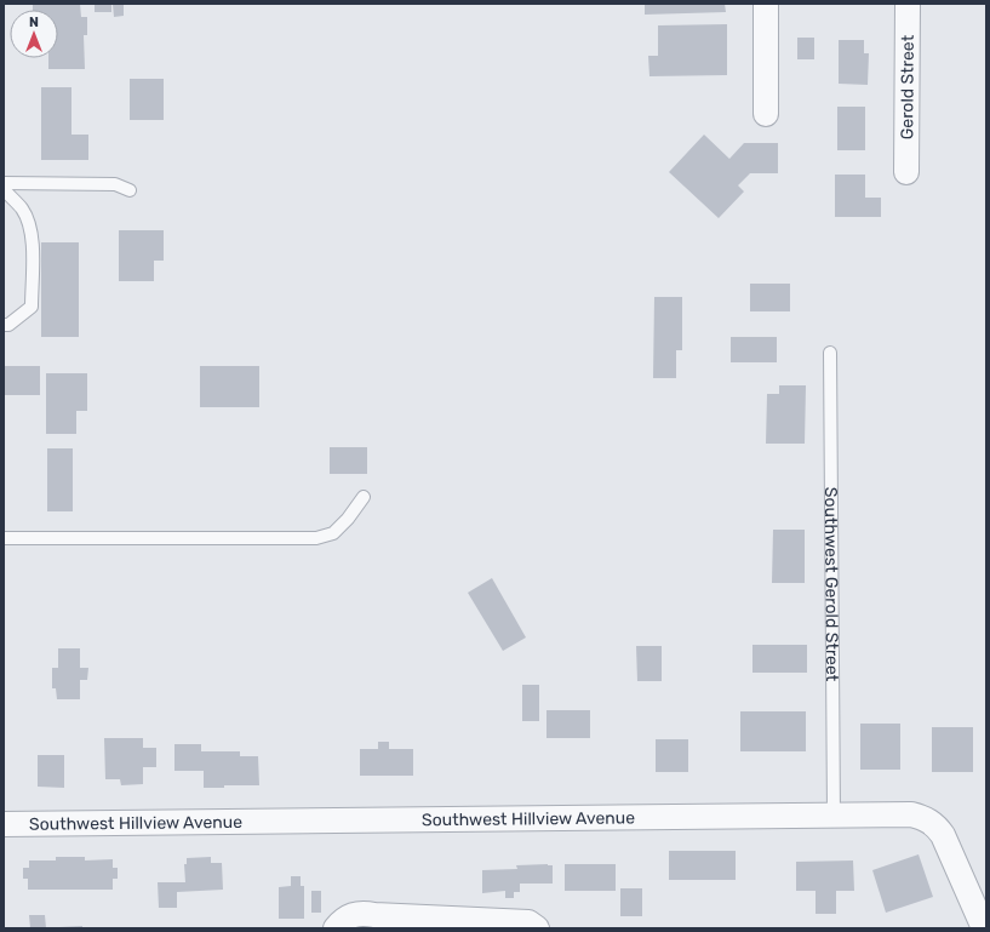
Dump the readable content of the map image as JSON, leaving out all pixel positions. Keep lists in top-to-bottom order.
{
  "streets": {
    "street": ["Gerold Street", "Southwest Hillview Avenue"],
    "lane": ["Southwest Gerold Street"]
  },
  "crossings": [
    ["Southwest Gerold Street", "Southwest Hillview Avenue"]
  ],
  "north": "top"
}
